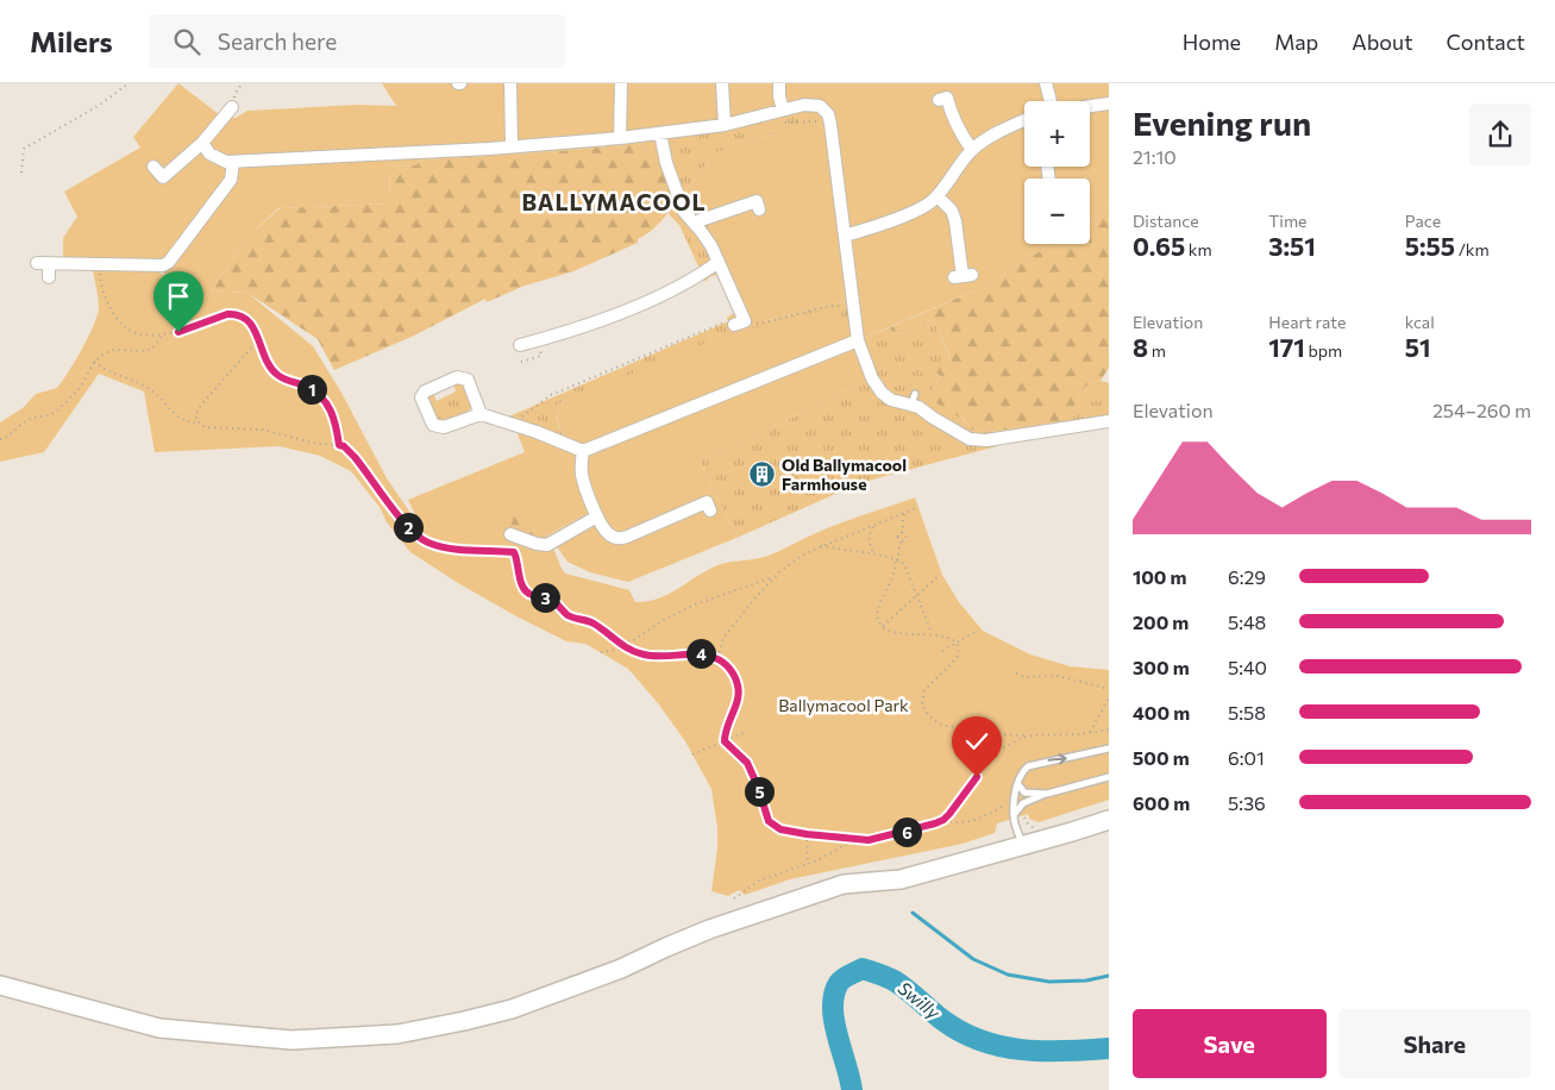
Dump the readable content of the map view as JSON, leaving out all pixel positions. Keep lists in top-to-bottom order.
{
  "districts": ["BALLYMACOOL"],
  "water": ["Swilly"],
  "parks": ["Ballymacool Park"],
  "places": {
    "building": ["Old Ballymacool Farmhouse"]
  },
  "page": {
    "header": "Milers",
    "search": "Search here",
    "nav": [
      "Home",
      "Map",
      "About",
      "Contact"
    ],
    "heading": ["Evening run", "21:10"],
    "map_buttons": ["+", "−"],
    "stats": [
      ["Distance", "0.65 km"],
      ["Time", "3:51"],
      ["Pace", "5:55 /km"],
      ["Elevation", "8 m"],
      ["Heart rate", "171 bpm"],
      ["kcal", "51"]
    ],
    "pins": [
      "1",
      "2",
      "3",
      "4",
      "5",
      "6"
    ],
    "chart": ["Elevation", "254–260 m"],
    "list": [
      {
        "name": "100 m",
        "note": "6:29"
      },
      {
        "name": "200 m",
        "note": "5:48"
      },
      {
        "name": "300 m",
        "note": "5:40"
      },
      {
        "name": "400 m",
        "note": "5:58"
      },
      {
        "name": "500 m",
        "note": "6:01"
      },
      {
        "name": "600 m",
        "note": "5:36"
      }
    ],
    "buttons": ["Save", "Share"]
  }
}
